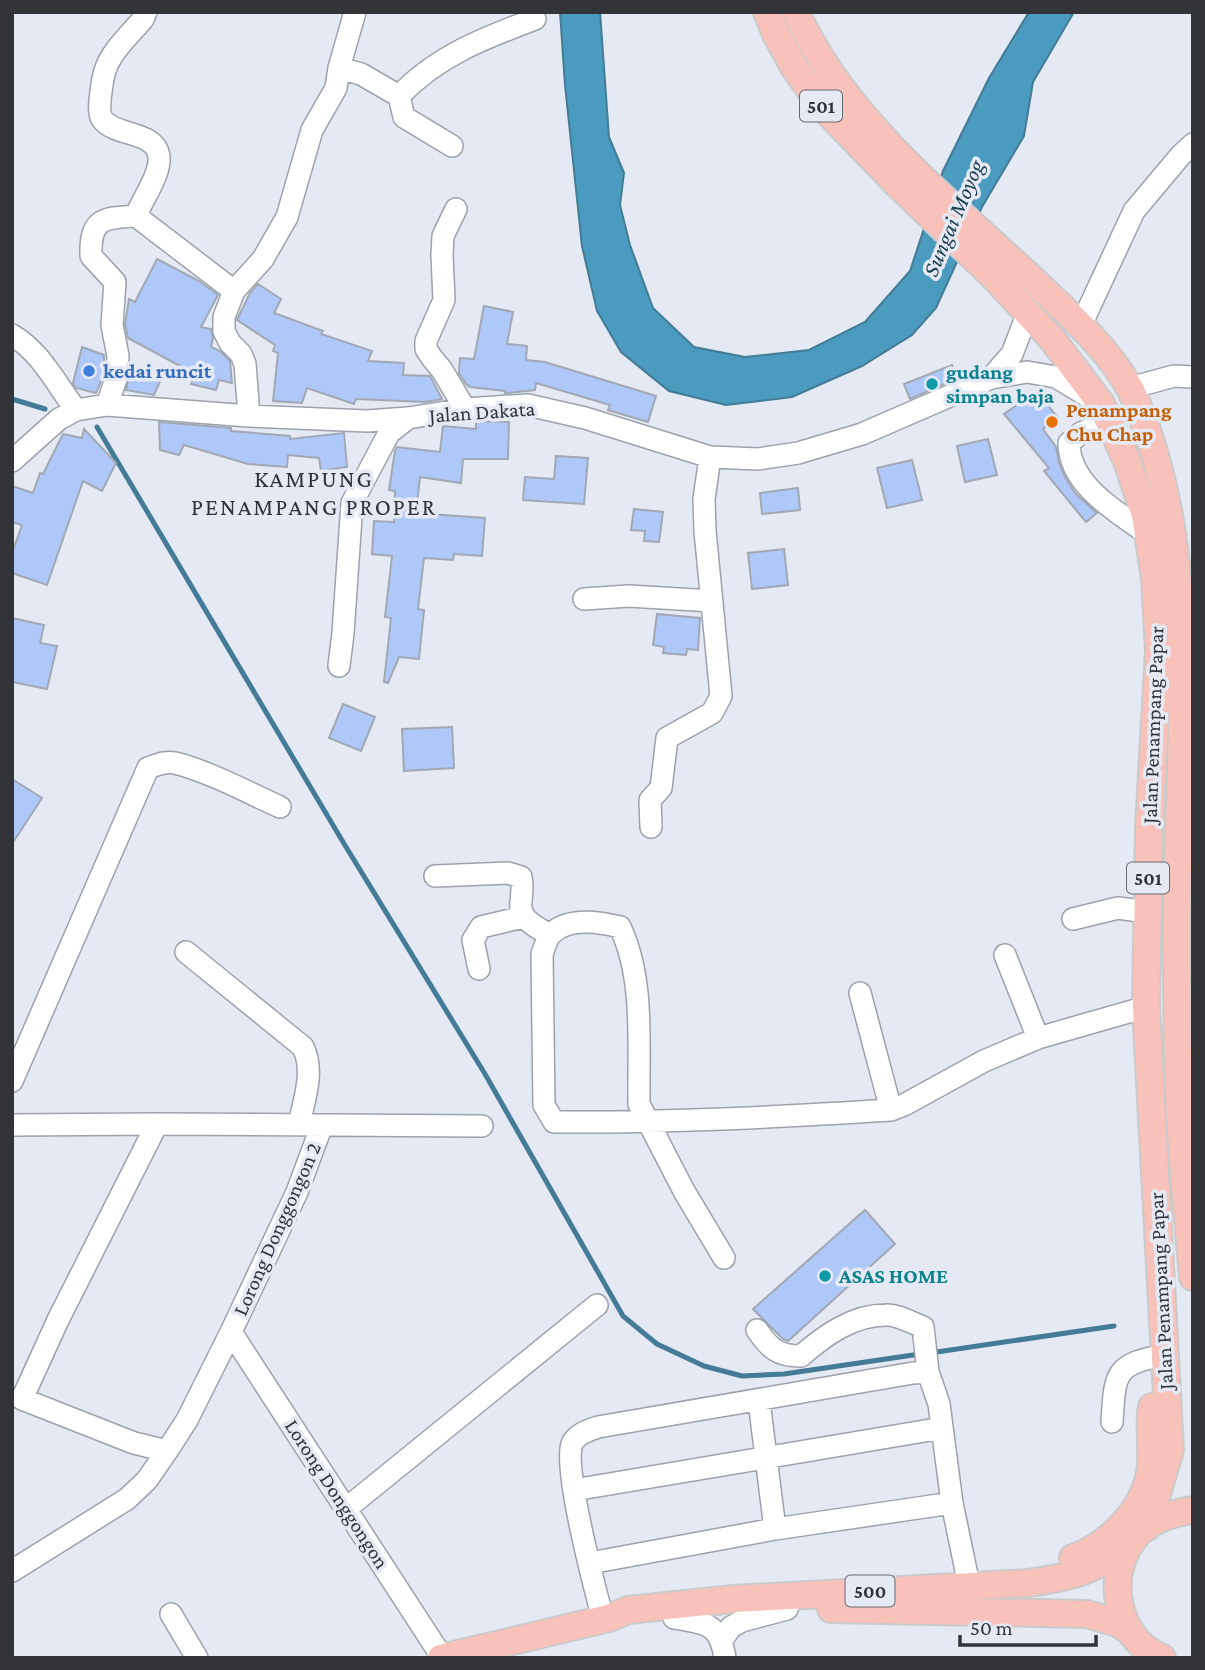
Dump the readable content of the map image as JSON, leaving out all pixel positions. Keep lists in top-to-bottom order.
{
  "streets": {
    "main road": ["501", "Jalan Penampang Papar", "500"],
    "street": ["Jalan Dakata", "Lorong Donggongon 2", "Lorong Donggongon"]
  },
  "crossings": [
    ["Jalan Dakata", "Jalan Penampang Papar"],
    ["Jalan Penampang Papar", "500"],
    ["Lorong Donggongon 2", "Lorong Donggongon"],
    ["Lorong Donggongon", "500"]
  ],
  "districts": ["KAMPUNG PENAMPANG PROPER"],
  "water": ["Sungai Moyog"],
  "places": [
    "kedai runcit",
    "gudang simpan baja",
    "Penampang Chu Chap",
    "ASAS HOME"
  ],
  "scale_bar": "50 m"
}
